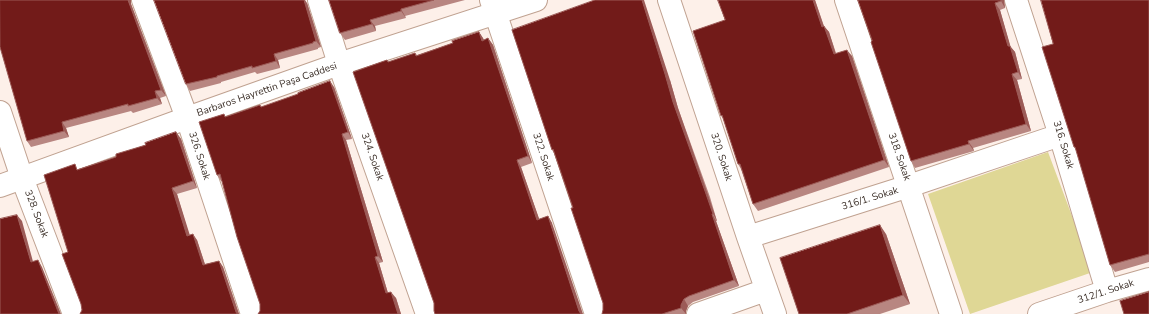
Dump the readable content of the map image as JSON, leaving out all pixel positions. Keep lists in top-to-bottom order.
{
  "streets": {
    "street": [
      "Barbaros Hayrettin Paşa Caddesi",
      "316. Sokak",
      "326. Sokak",
      "324. Sokak",
      "322. Sokak",
      "320. Sokak",
      "318. Sokak",
      "316/1. Sokak",
      "328. Sokak",
      "312/1. Sokak"
    ]
  },
  "crossings": [
    ["Barbaros Hayrettin Paşa Caddesi", "326. Sokak"],
    ["Barbaros Hayrettin Paşa Caddesi", "324. Sokak"],
    ["Barbaros Hayrettin Paşa Caddesi", "322. Sokak"],
    ["Barbaros Hayrettin Paşa Caddesi", "328. Sokak"],
    ["316. Sokak", "316/1. Sokak"],
    ["316. Sokak", "312/1. Sokak"],
    ["320. Sokak", "316/1. Sokak"],
    ["318. Sokak", "316/1. Sokak"]
  ]
}
